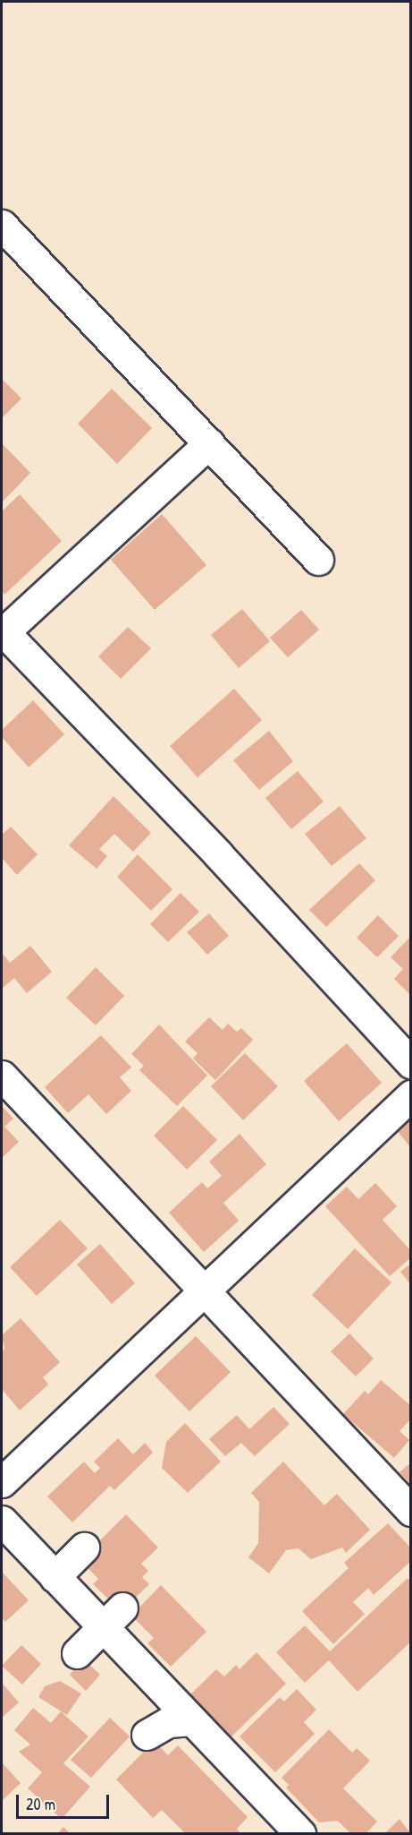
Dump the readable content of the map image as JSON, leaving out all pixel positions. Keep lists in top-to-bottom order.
{
  "scale_bar": "20 m"
}
